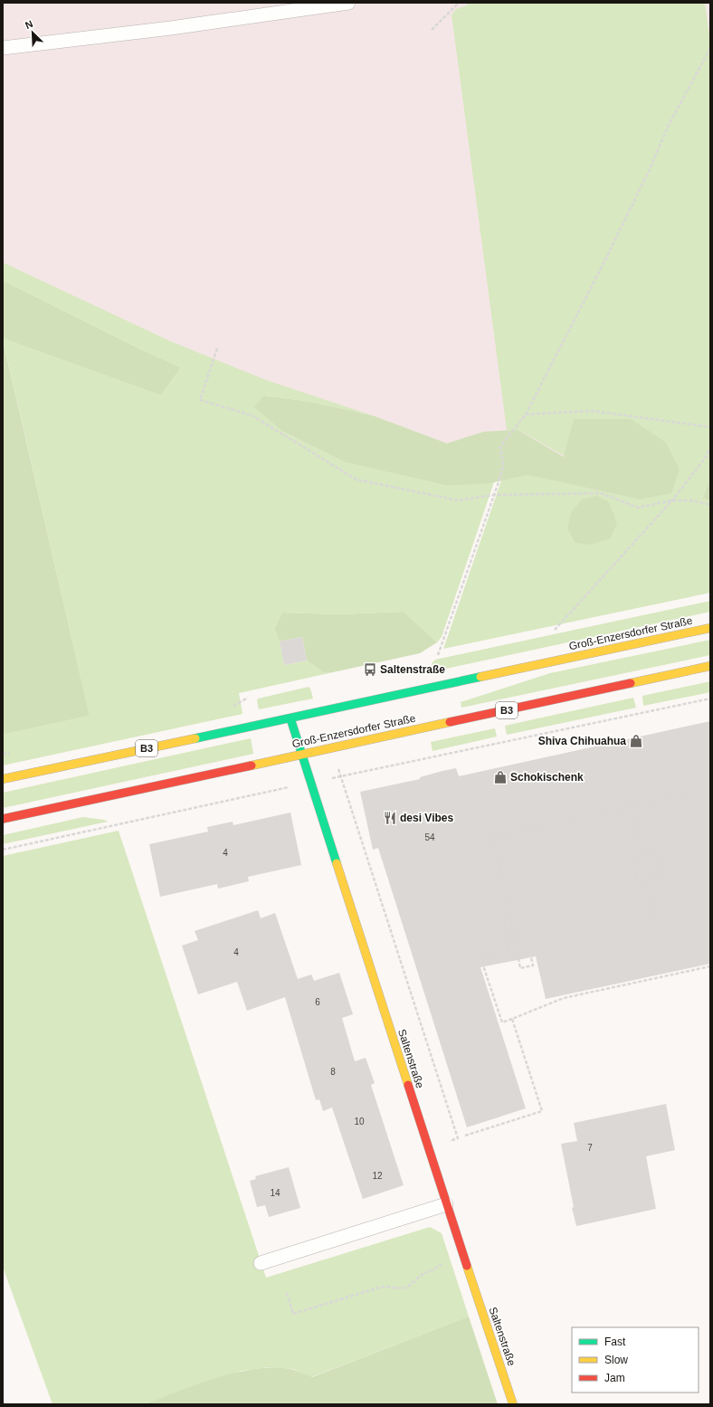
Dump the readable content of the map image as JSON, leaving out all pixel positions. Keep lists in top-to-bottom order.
{
  "streets": {
    "main road": ["Groß-Enzersdorfer Straße", "B3", "Saltenstraße"]
  },
  "crossings": [
    ["Groß-Enzersdorfer Straße", "Saltenstraße"]
  ],
  "places": {
    "bus stop": ["Saltenstraße"],
    "shop": ["Shiva Chihuahua", "Schokischenk"],
    "restaurant": ["desi Vibes"]
  },
  "house_numbers": [
    "54",
    "4",
    "4",
    "6",
    "8",
    "10",
    "7",
    "12",
    "14"
  ],
  "legend": ["Fast", "Slow", "Jam"],
  "north": "top left"
}
